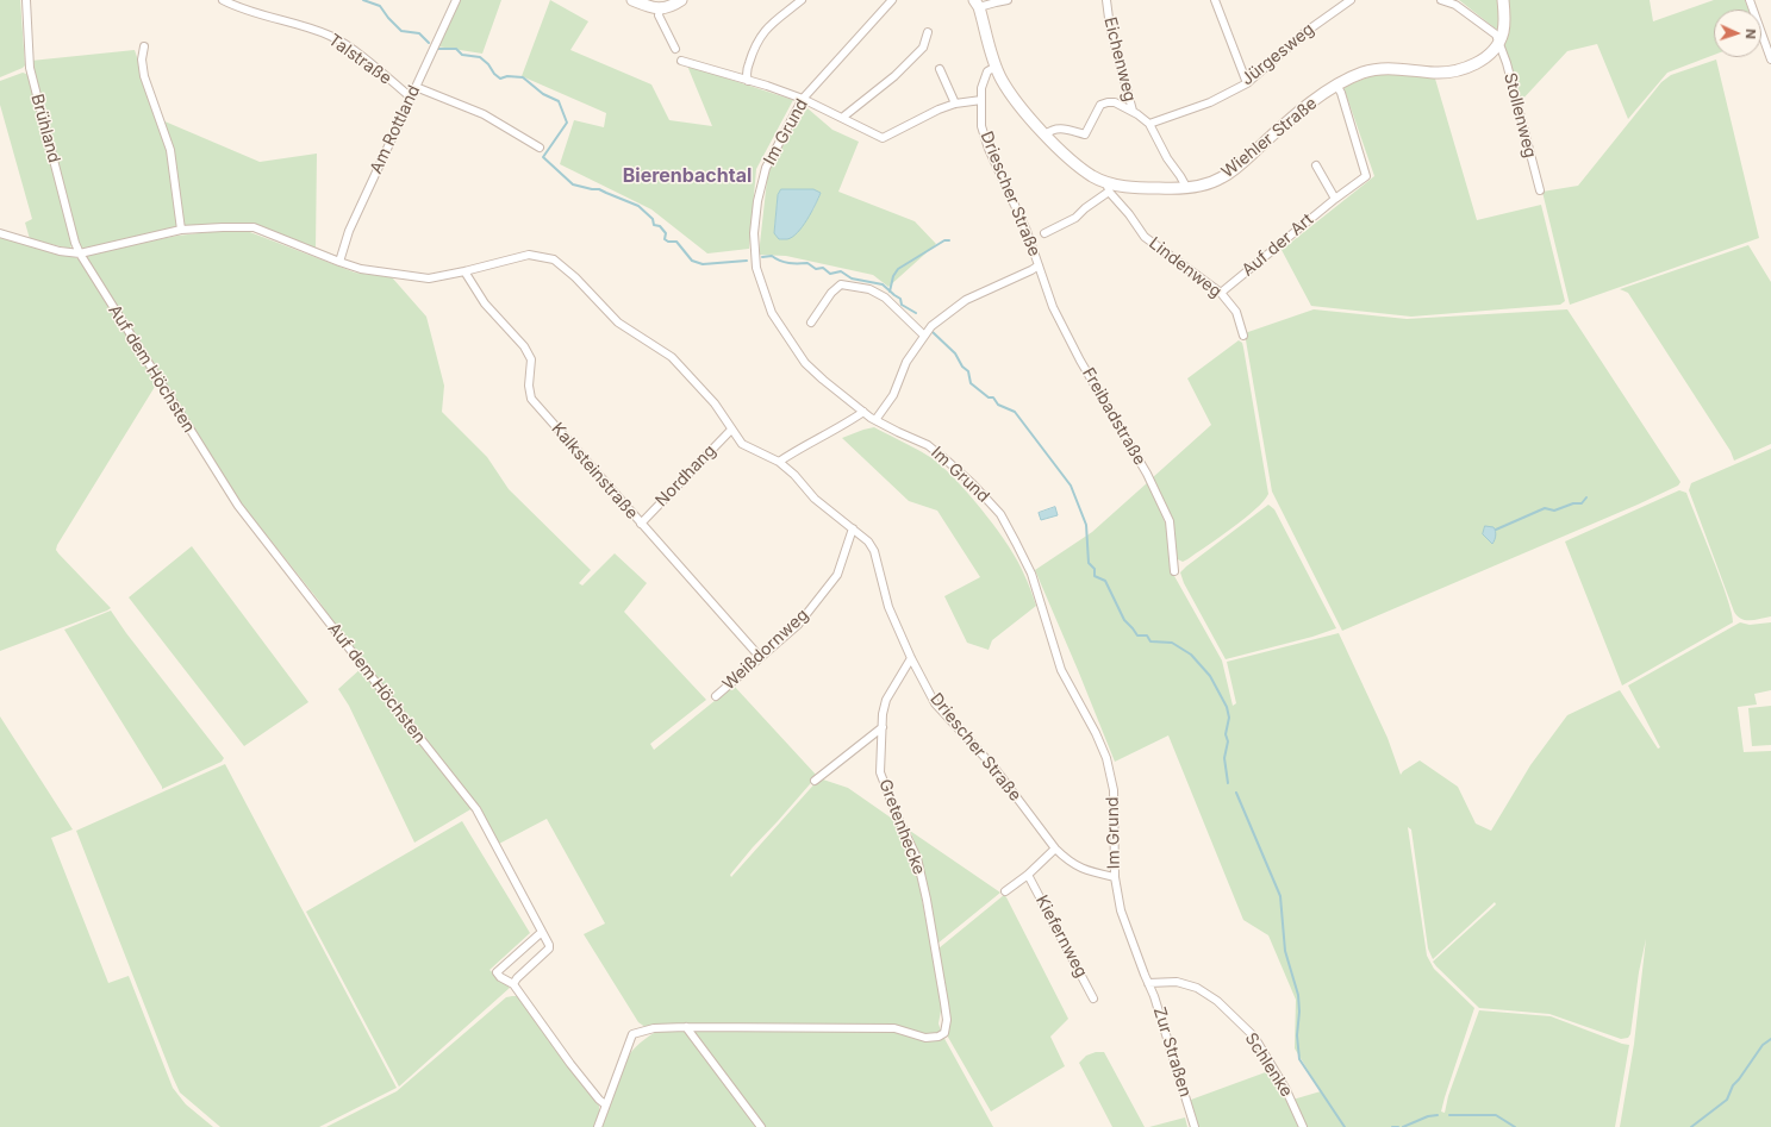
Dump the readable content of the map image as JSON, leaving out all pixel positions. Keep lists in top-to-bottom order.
{
  "streets": {
    "main road": ["Wiehler Straße"],
    "street": [
      "Jürgesweg",
      "Talstraße",
      "Eichenweg",
      "Stollenweg",
      "Brühland",
      "Am Rottland",
      "Im Grund",
      "Driescher Straße",
      "Auf der Art",
      "Lindenweg",
      "Auf dem Höchsten",
      "Freibadstraße",
      "Kalksteinstraße",
      "Nordhang",
      "Weißdornweg",
      "Gretenhecke",
      "Kiefernweg",
      "Zur Straßen",
      "Schlenke"
    ]
  },
  "crossings": [
    ["Jürgesweg", "Eichenweg"],
    ["Talstraße", "Am Rottland"],
    ["Eichenweg", "Wiehler Straße"],
    ["Stollenweg", "Wiehler Straße"],
    ["Brühland", "Driescher Straße"],
    ["Brühland", "Auf dem Höchsten"],
    ["Am Rottland", "Driescher Straße"],
    ["Im Grund", "Driescher Straße"],
    ["Im Grund", "Zur Straßen"],
    ["Im Grund", "Schlenke"],
    ["Wiehler Straße", "Driescher Straße"],
    ["Wiehler Straße", "Auf der Art"],
    ["Wiehler Straße", "Lindenweg"],
    ["Driescher Straße", "Auf dem Höchsten"],
    ["Driescher Straße", "Freibadstraße"],
    ["Driescher Straße", "Kalksteinstraße"],
    ["Driescher Straße", "Nordhang"],
    ["Driescher Straße", "Weißdornweg"],
    ["Driescher Straße", "Gretenhecke"],
    ["Driescher Straße", "Kiefernweg"],
    ["Auf der Art", "Lindenweg"],
    ["Kalksteinstraße", "Nordhang"],
    ["Kalksteinstraße", "Weißdornweg"],
    ["Zur Straßen", "Schlenke"]
  ],
  "districts": ["Bierenbachtal"],
  "north": "right"
}
